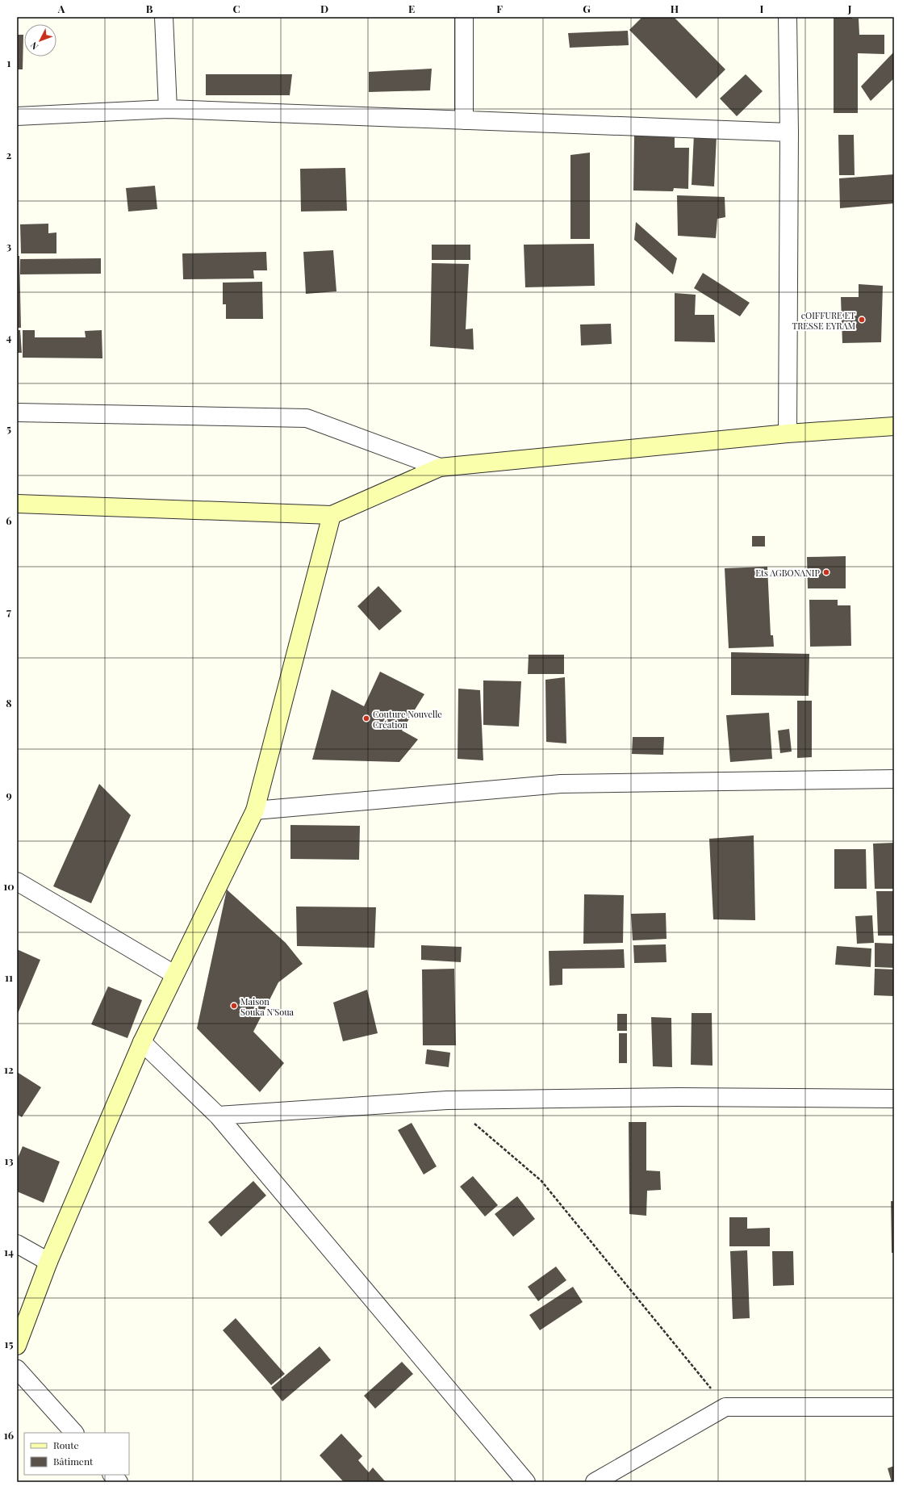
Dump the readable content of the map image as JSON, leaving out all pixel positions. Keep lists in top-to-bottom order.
{
  "places": [
    "cOIFFURE ET TRESSE EYRAM",
    "Ets AGBONANIP",
    "Couture Nouvelle Création",
    "Maison Souka N'Soua"
  ],
  "legend": ["Route", "Bâtiment"],
  "north": "bottom left",
  "grid": {
    "columns": [
      "A",
      "B",
      "C",
      "D",
      "E",
      "F",
      "G",
      "H",
      "I",
      "J"
    ],
    "rows": [
      "1",
      "2",
      "3",
      "4",
      "5",
      "6",
      "7",
      "8",
      "9",
      "10",
      "11",
      "12",
      "13",
      "14",
      "15",
      "16"
    ]
  }
}
